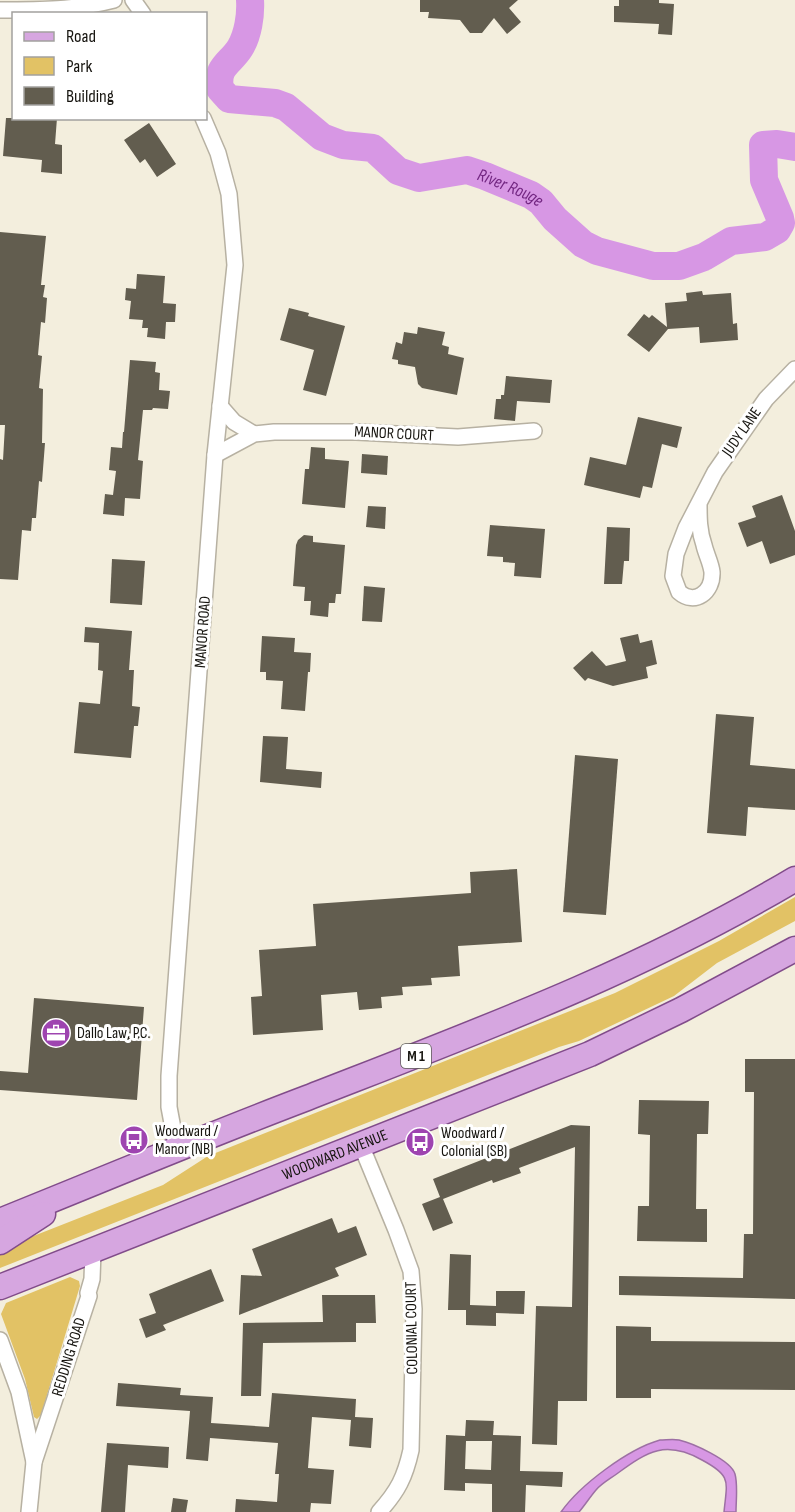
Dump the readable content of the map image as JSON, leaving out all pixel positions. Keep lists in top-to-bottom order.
{
  "streets": {
    "main road": ["M 1", "WOODWARD AVENUE"],
    "street": [
      "JUDY LANE",
      "MANOR COURT",
      "MANOR ROAD",
      "COLONIAL COURT",
      "REDDING ROAD"
    ]
  },
  "crossings": [
    ["MANOR COURT", "MANOR ROAD"],
    ["MANOR ROAD", "M 1"],
    ["WOODWARD AVENUE", "COLONIAL COURT"],
    ["WOODWARD AVENUE", "REDDING ROAD"]
  ],
  "water": ["River Rouge"],
  "places": {
    "office": ["Dallo Law, P.C."],
    "bus stop": ["Woodward / Manor (NB)", "Woodward / Colonial (SB)"]
  },
  "legend": ["Road", "Park", "Building"]
}
